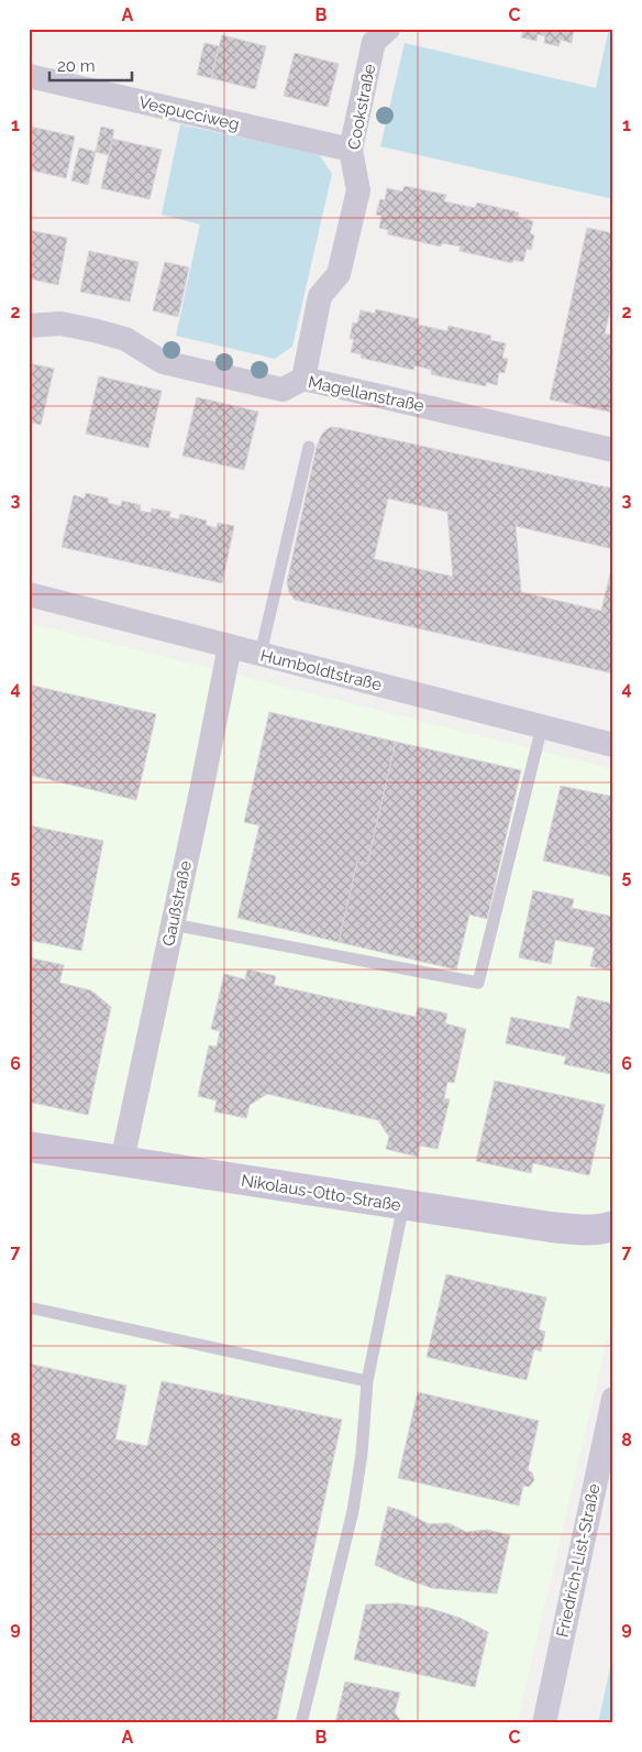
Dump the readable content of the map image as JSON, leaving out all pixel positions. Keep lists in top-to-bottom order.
{
  "streets": {
    "main road": ["Nikolaus-Otto-Straße"],
    "street": [
      "Cookstraße",
      "Vespucciweg",
      "Magellanstraße",
      "Humboldtstraße",
      "Gaußstraße",
      "Friedrich-List-Straße"
    ]
  },
  "crossings": [
    ["Cookstraße", "Vespucciweg"],
    ["Cookstraße", "Magellanstraße"],
    ["Humboldtstraße", "Gaußstraße"],
    ["Gaußstraße", "Nikolaus-Otto-Straße"]
  ],
  "scale_bar": "20 m",
  "grid": {
    "columns": ["A", "B", "C"],
    "rows": [
      "1",
      "2",
      "3",
      "4",
      "5",
      "6",
      "7",
      "8",
      "9"
    ]
  }
}
